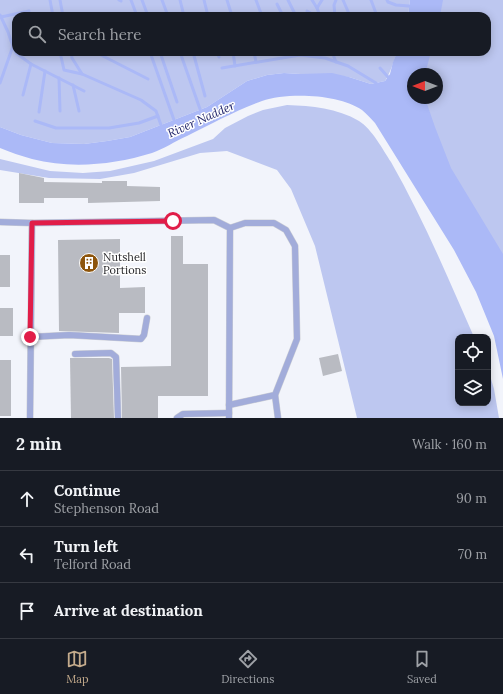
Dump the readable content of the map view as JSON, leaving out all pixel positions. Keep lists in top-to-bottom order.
{
  "water": ["River Nadder"],
  "places": {
    "building": ["Nutshell Portions"]
  },
  "north": "left",
  "page": {
    "search": "Search here",
    "heading": ["2 min", "Walk · 160 m"],
    "list": [
      ["Continue", "Stephenson Road", "90 m"],
      ["Turn left", "Telford Road", "70 m"],
      "Arrive at destination"
    ],
    "nav": ["Map", "Directions", "Saved"]
  }
}
